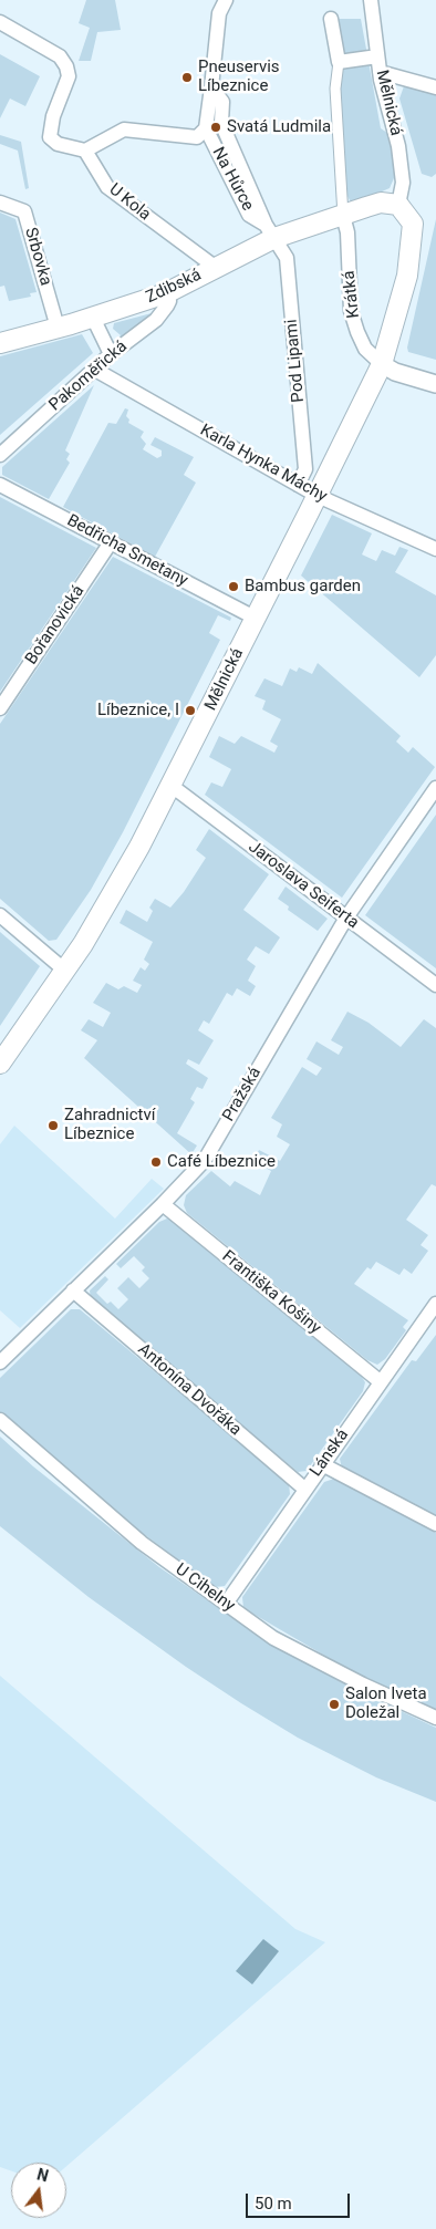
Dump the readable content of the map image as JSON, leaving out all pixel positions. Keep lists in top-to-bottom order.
{
  "streets": {
    "main road": ["Mělnická", "Zdibská"],
    "street": [
      "Na Hůrce",
      "U Kola",
      "Srbovka",
      "Krátká",
      "Pod Lipami",
      "Pakoměřická",
      "Karla Hynka Máchy",
      "Bedřicha Smetany",
      "Bořanovická",
      "Jaroslava Seiferta",
      "Pražská",
      "Františka Košiny",
      "Antonína Dvořáka",
      "Lánská",
      "U Cihelny"
    ]
  },
  "crossings": [
    ["Mělnická", "Zdibská"],
    ["Mělnická", "Krátká"],
    ["Mělnická", "Karla Hynka Máchy"],
    ["Mělnická", "Bedřicha Smetany"],
    ["Mělnická", "Jaroslava Seiferta"],
    ["Na Hůrce", "Zdibská"],
    ["Na Hůrce", "Pod Lipami"],
    ["U Kola", "Zdibská"],
    ["Srbovka", "Zdibská"],
    ["Zdibská", "Krátká"],
    ["Zdibská", "Pod Lipami"],
    ["Zdibská", "Pakoměřická"],
    ["Pod Lipami", "Karla Hynka Máchy"],
    ["Pakoměřická", "Karla Hynka Máchy"],
    ["Bedřicha Smetany", "Bořanovická"],
    ["Jaroslava Seiferta", "Pražská"],
    ["Pražská", "Františka Košiny"],
    ["Pražská", "Antonína Dvořáka"],
    ["Františka Košiny", "Lánská"],
    ["Antonína Dvořáka", "Lánská"],
    ["Lánská", "U Cihelny"]
  ],
  "places": [
    "Pneuservis Líbeznice",
    "Svatá Ludmila",
    "Bambus garden",
    "Líbeznice, I",
    "Zahradnictví Líbeznice",
    "Café Líbeznice",
    "Salon Iveta Doležal"
  ],
  "scale_bar": "50 m",
  "north": "top"
}
